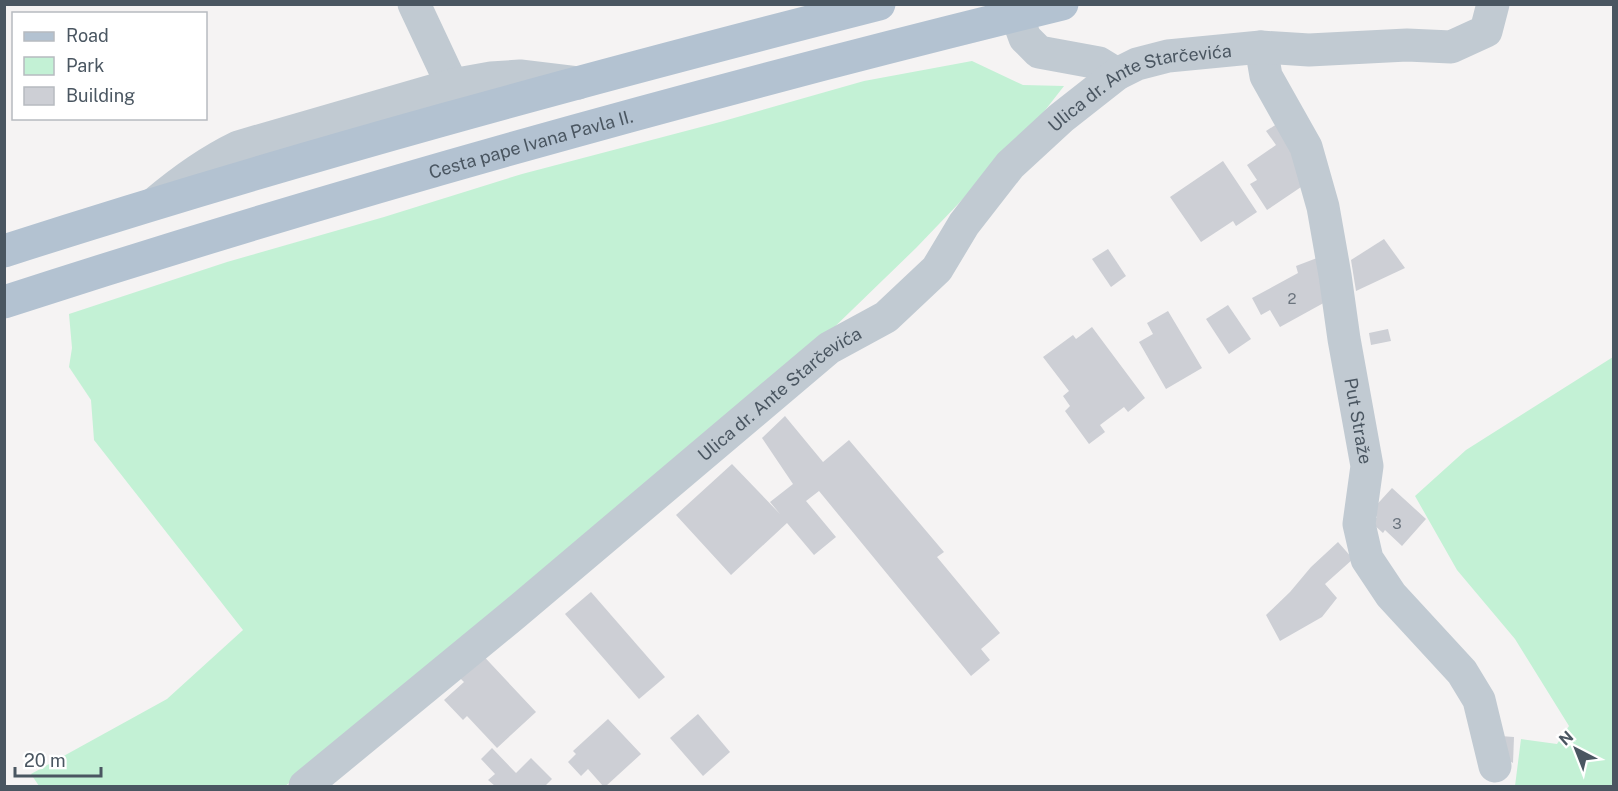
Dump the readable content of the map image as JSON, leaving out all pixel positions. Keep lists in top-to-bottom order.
{
  "streets": {
    "main road": ["Cesta pape Ivana Pavla II."],
    "street": ["Ulica dr. Ante Starčevića", "Put Straže"]
  },
  "crossings": [
    ["Ulica dr. Ante Starčevića", "Put Straže"]
  ],
  "house_numbers": ["2", "3"],
  "legend": ["Road", "Park", "Building"],
  "scale_bar": "20 m",
  "north": "top left"
}
